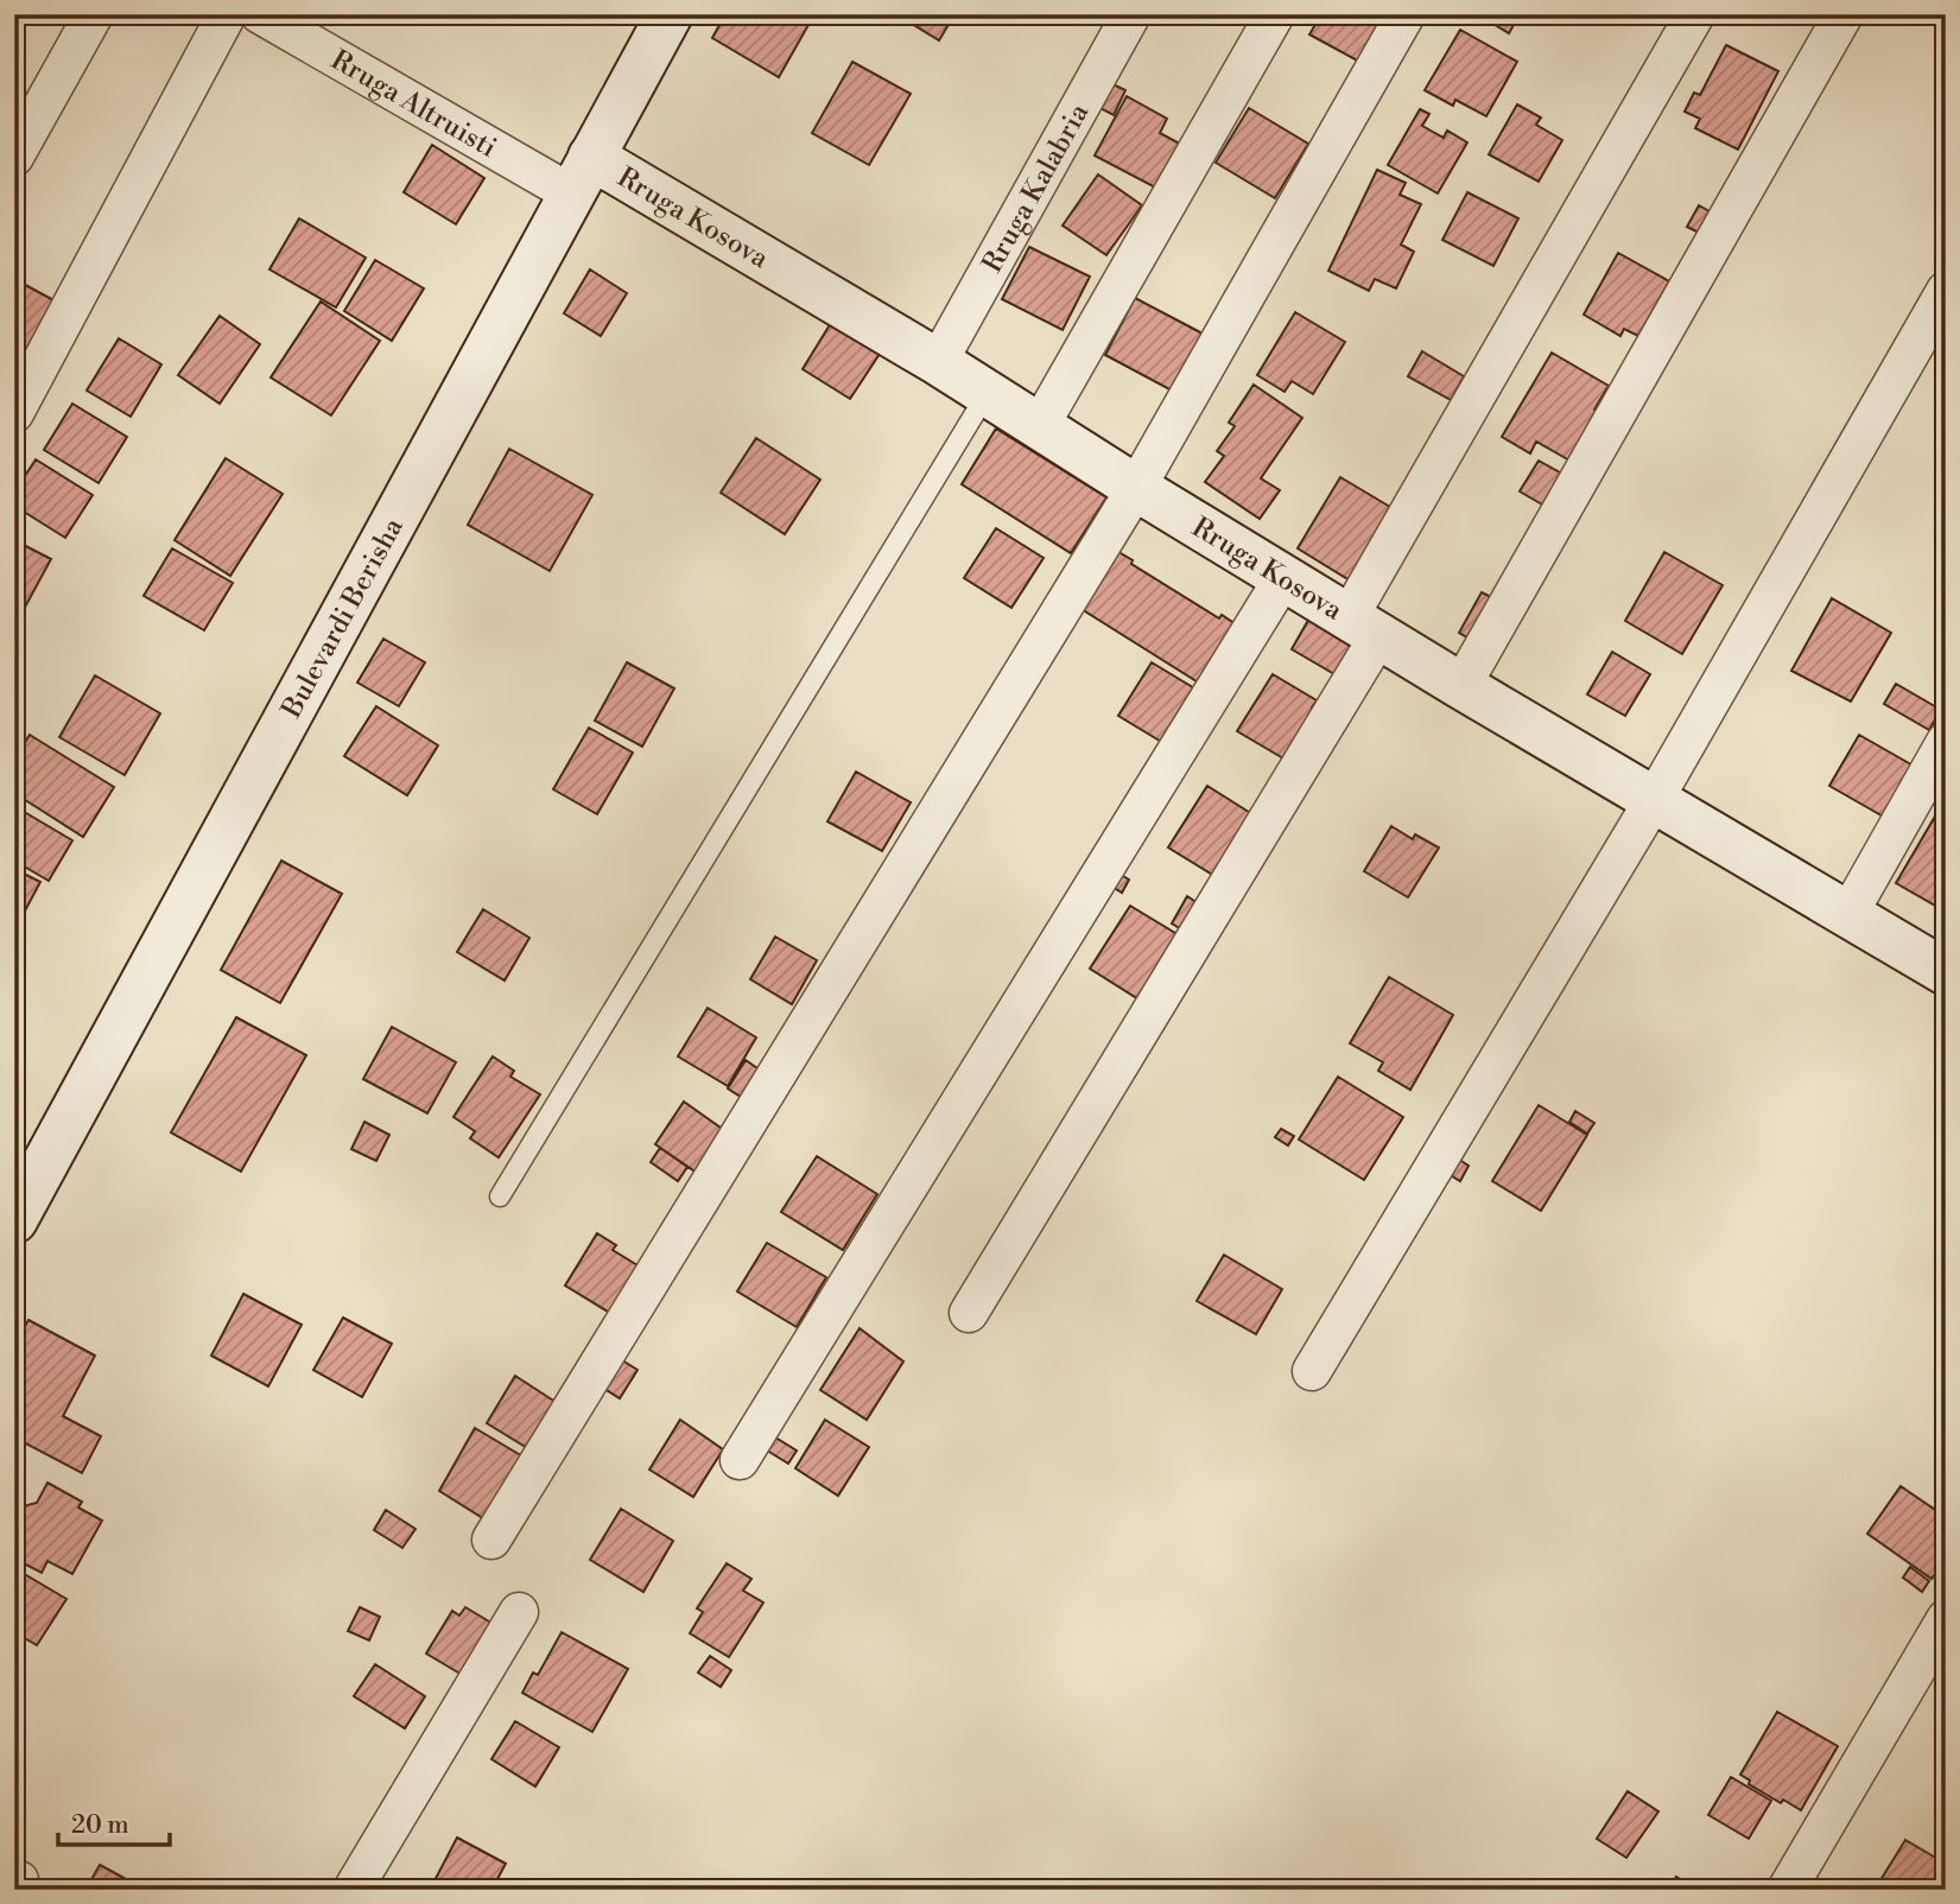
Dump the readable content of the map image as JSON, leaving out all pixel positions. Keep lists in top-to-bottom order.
{
  "streets": {
    "street": [
      "Rruga Altruisti",
      "Rruga Kalabria",
      "Rruga Kosova",
      "Bulevardi Berisha"
    ]
  },
  "crossings": [
    ["Rruga Altruisti", "Rruga Kosova"],
    ["Rruga Altruisti", "Bulevardi Berisha"],
    ["Rruga Kalabria", "Rruga Kosova"],
    ["Rruga Kosova", "Bulevardi Berisha"]
  ],
  "scale_bar": "20 m"
}
